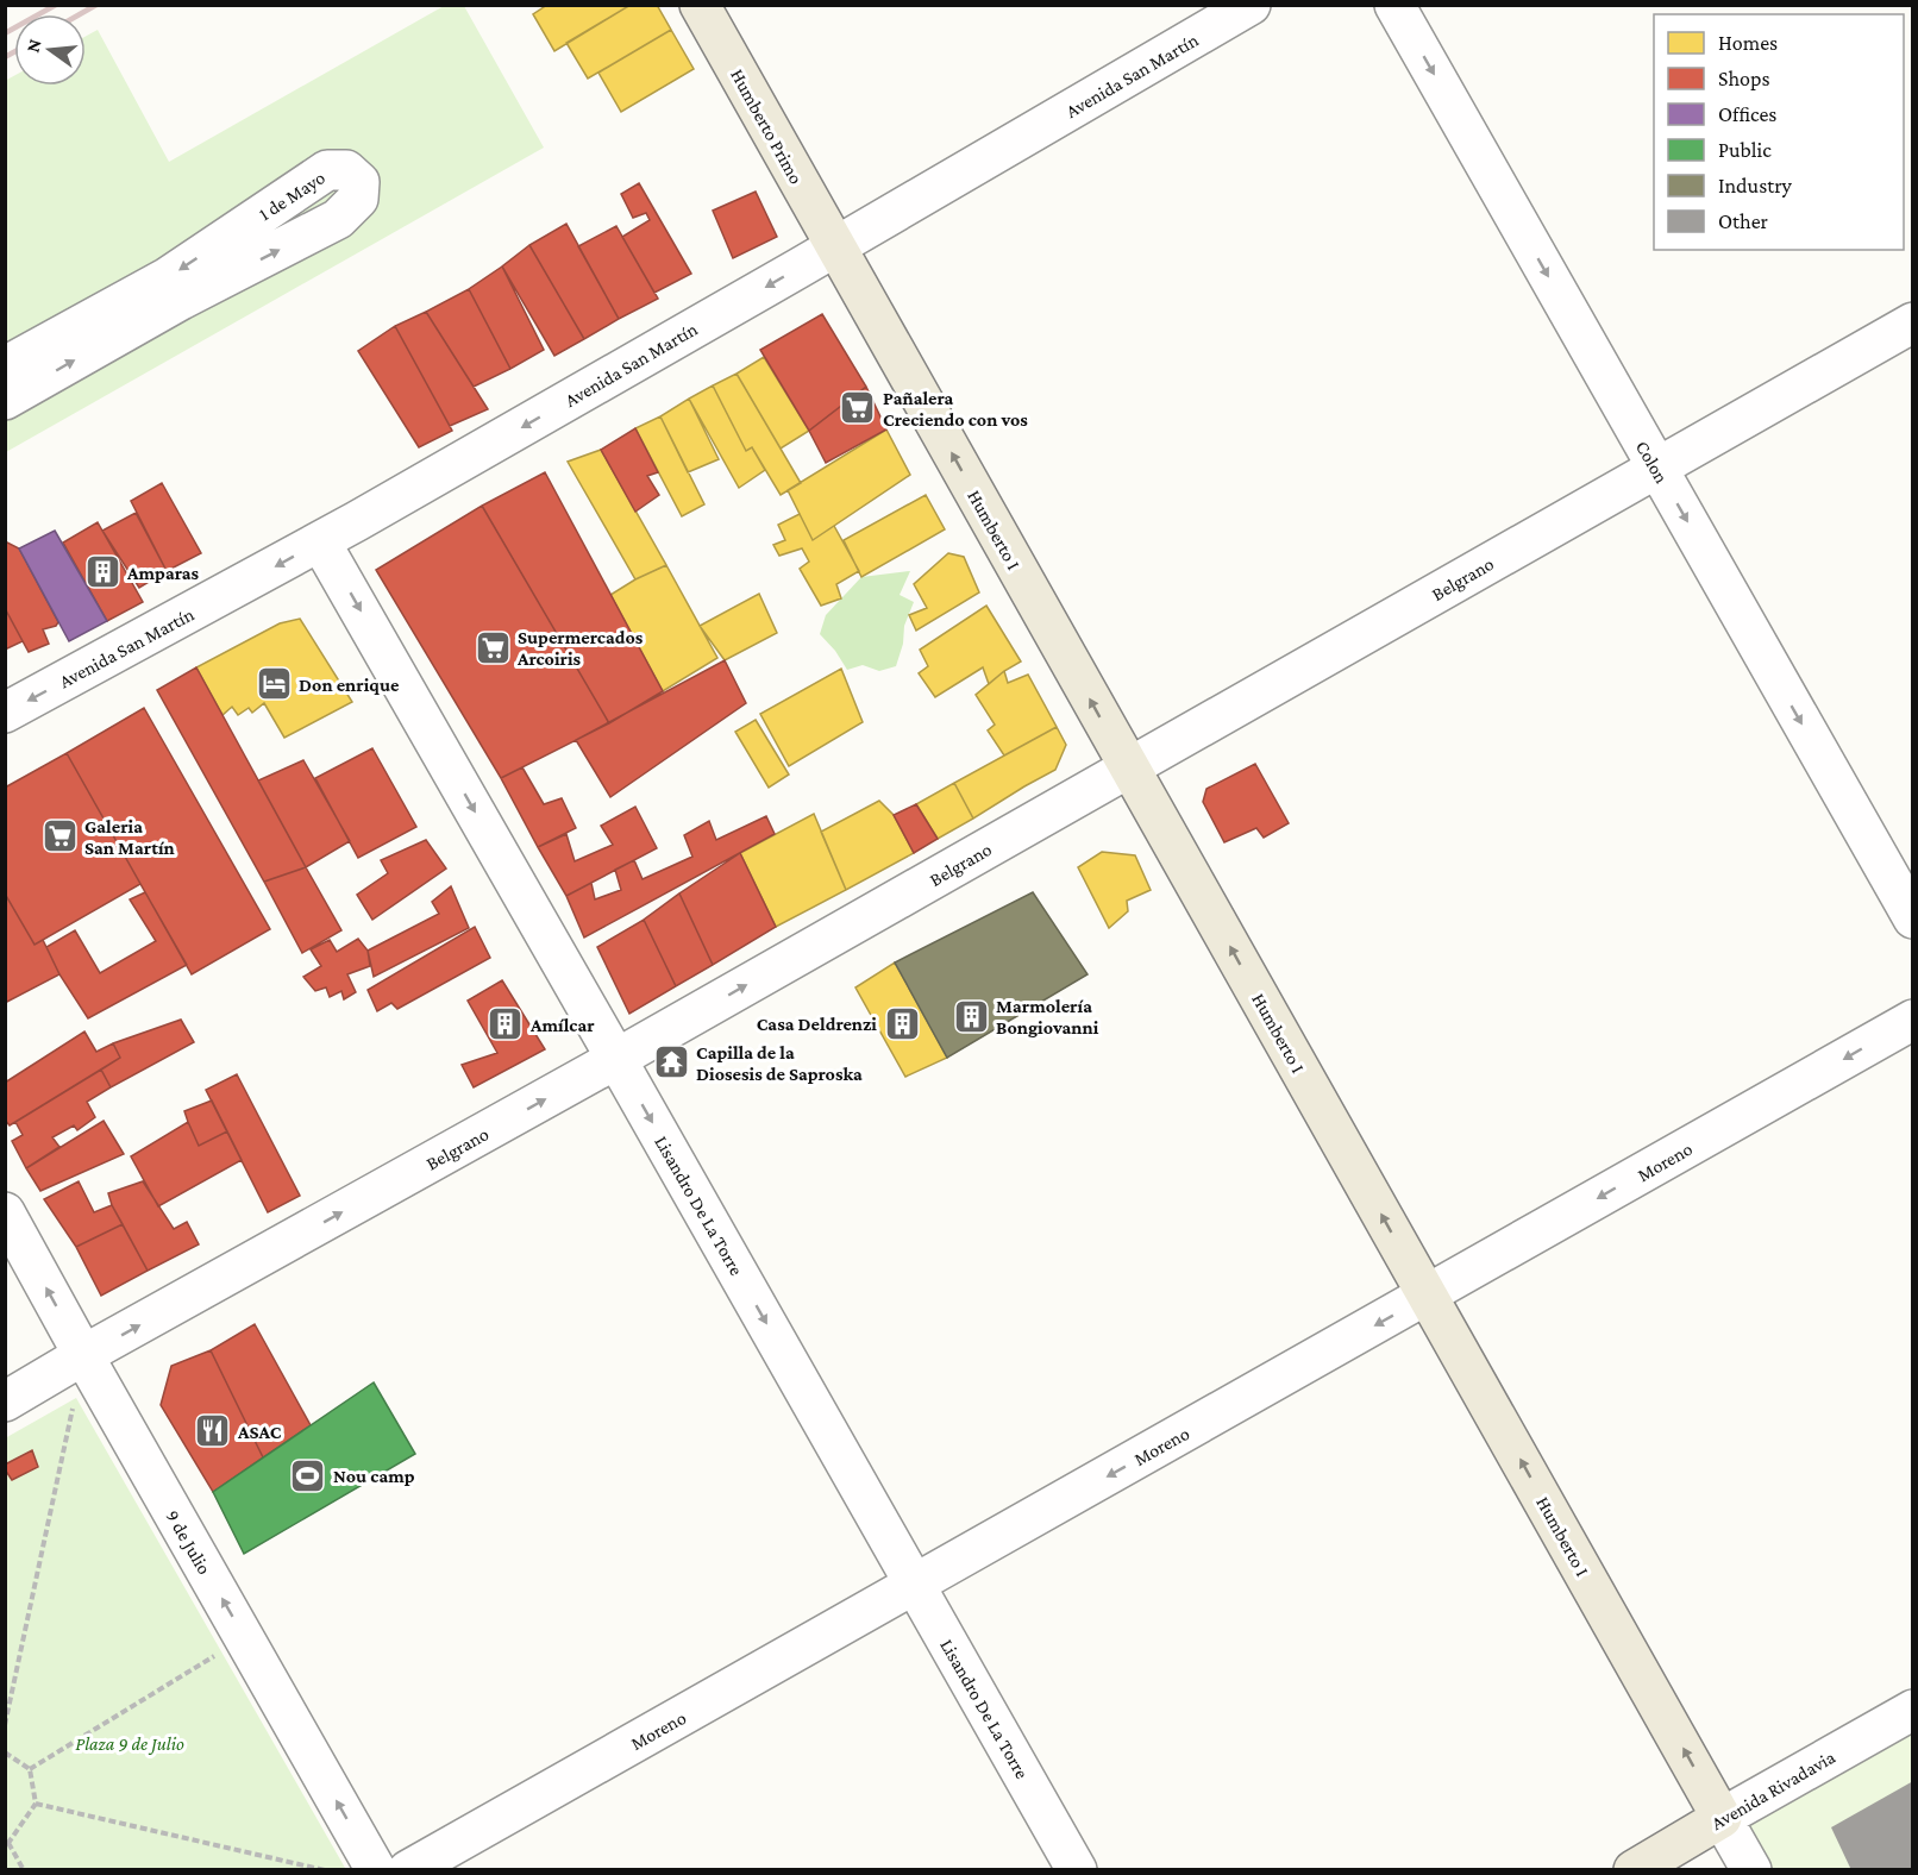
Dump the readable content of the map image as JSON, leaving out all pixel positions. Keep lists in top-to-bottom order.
{
  "streets": {
    "main road": ["Humberto Primo", "Humberto I", "Avenida Rivadavia"],
    "street": [
      "Avenida San Martín",
      "1 de Mayo",
      "Colon",
      "Belgrano",
      "Moreno",
      "Lisandro De La Torre",
      "9 de Julio"
    ]
  },
  "crossings": [
    ["Avenida San Martín", "Humberto Primo"],
    ["Avenida San Martín", "Humberto I"],
    ["Avenida San Martín", "Lisandro De La Torre"],
    ["Humberto Primo", "Humberto I"],
    ["Colon", "Belgrano"],
    ["Humberto I", "Belgrano"],
    ["Humberto I", "Moreno"],
    ["Humberto I", "Avenida Rivadavia"],
    ["Belgrano", "Lisandro De La Torre"],
    ["Belgrano", "9 de Julio"],
    ["Moreno", "Lisandro De La Torre"]
  ],
  "one_way": [
    "Avenida San Martín",
    "Colon",
    "Humberto I",
    "Belgrano",
    "Moreno",
    "Lisandro De La Torre",
    "9 de Julio"
  ],
  "parks": ["Plaza 9 de Julio"],
  "places": {
    "supermarket": ["Pañalera Creciendo con vos", "Supermercados Arcoiris", "Galeria San Martín"],
    "building": [
      "Amparas",
      "Marmolería Bongiovanni",
      "Casa Deldrenzi",
      "Amílcar"
    ],
    "hotel": ["Don enrique"],
    "temple": ["Capilla de la Diosesis de Saproska"],
    "restaurant": ["ASAC"],
    "sports": ["Nou camp"]
  },
  "legend": [
    "Homes",
    "Shops",
    "Offices",
    "Public",
    "Industry",
    "Other"
  ],
  "north": "left"
}
